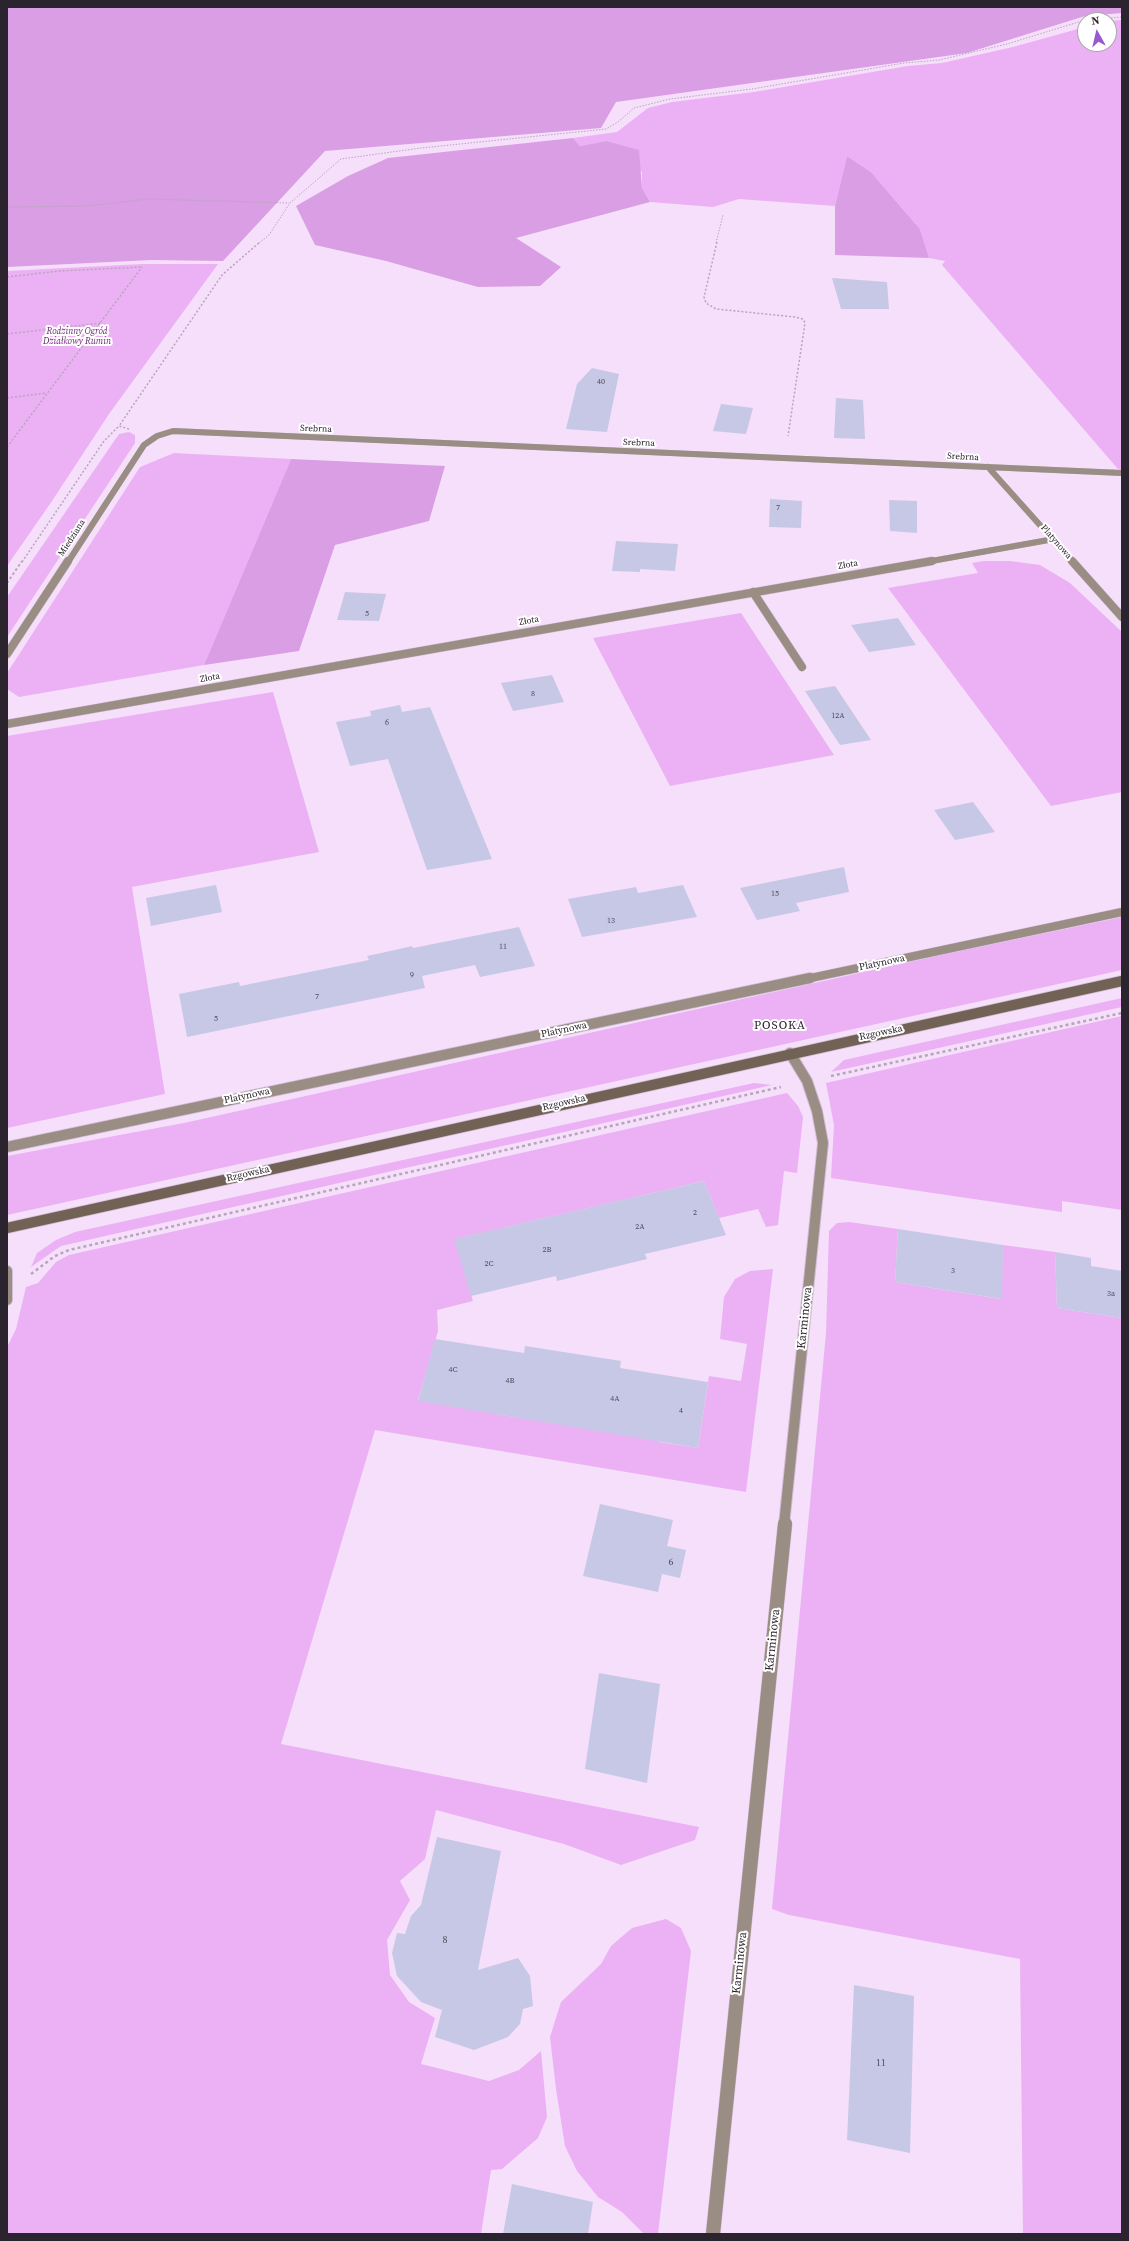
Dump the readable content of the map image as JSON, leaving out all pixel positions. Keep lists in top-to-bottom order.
{
  "streets": {
    "street": [
      "Srebrna",
      "Miedziana",
      "Platynowa",
      "Złota",
      "Rzgowska",
      "Karminowa"
    ]
  },
  "crossings": [
    ["Srebrna", "Miedziana"],
    ["Srebrna", "Platynowa"],
    ["Platynowa", "Złota"],
    ["Rzgowska", "Karminowa"]
  ],
  "districts": ["POSOKA"],
  "parks": ["Rodzinny Ogród Działkowy Rumin"],
  "house_numbers": [
    "40",
    "7",
    "5",
    "8",
    "12A",
    "6",
    "15",
    "13",
    "11",
    "9",
    "7",
    "5",
    "2",
    "2A",
    "2B",
    "2C",
    "3",
    "3a",
    "4C",
    "4B",
    "4A",
    "4",
    "6",
    "8",
    "11"
  ],
  "north": "top"
}
